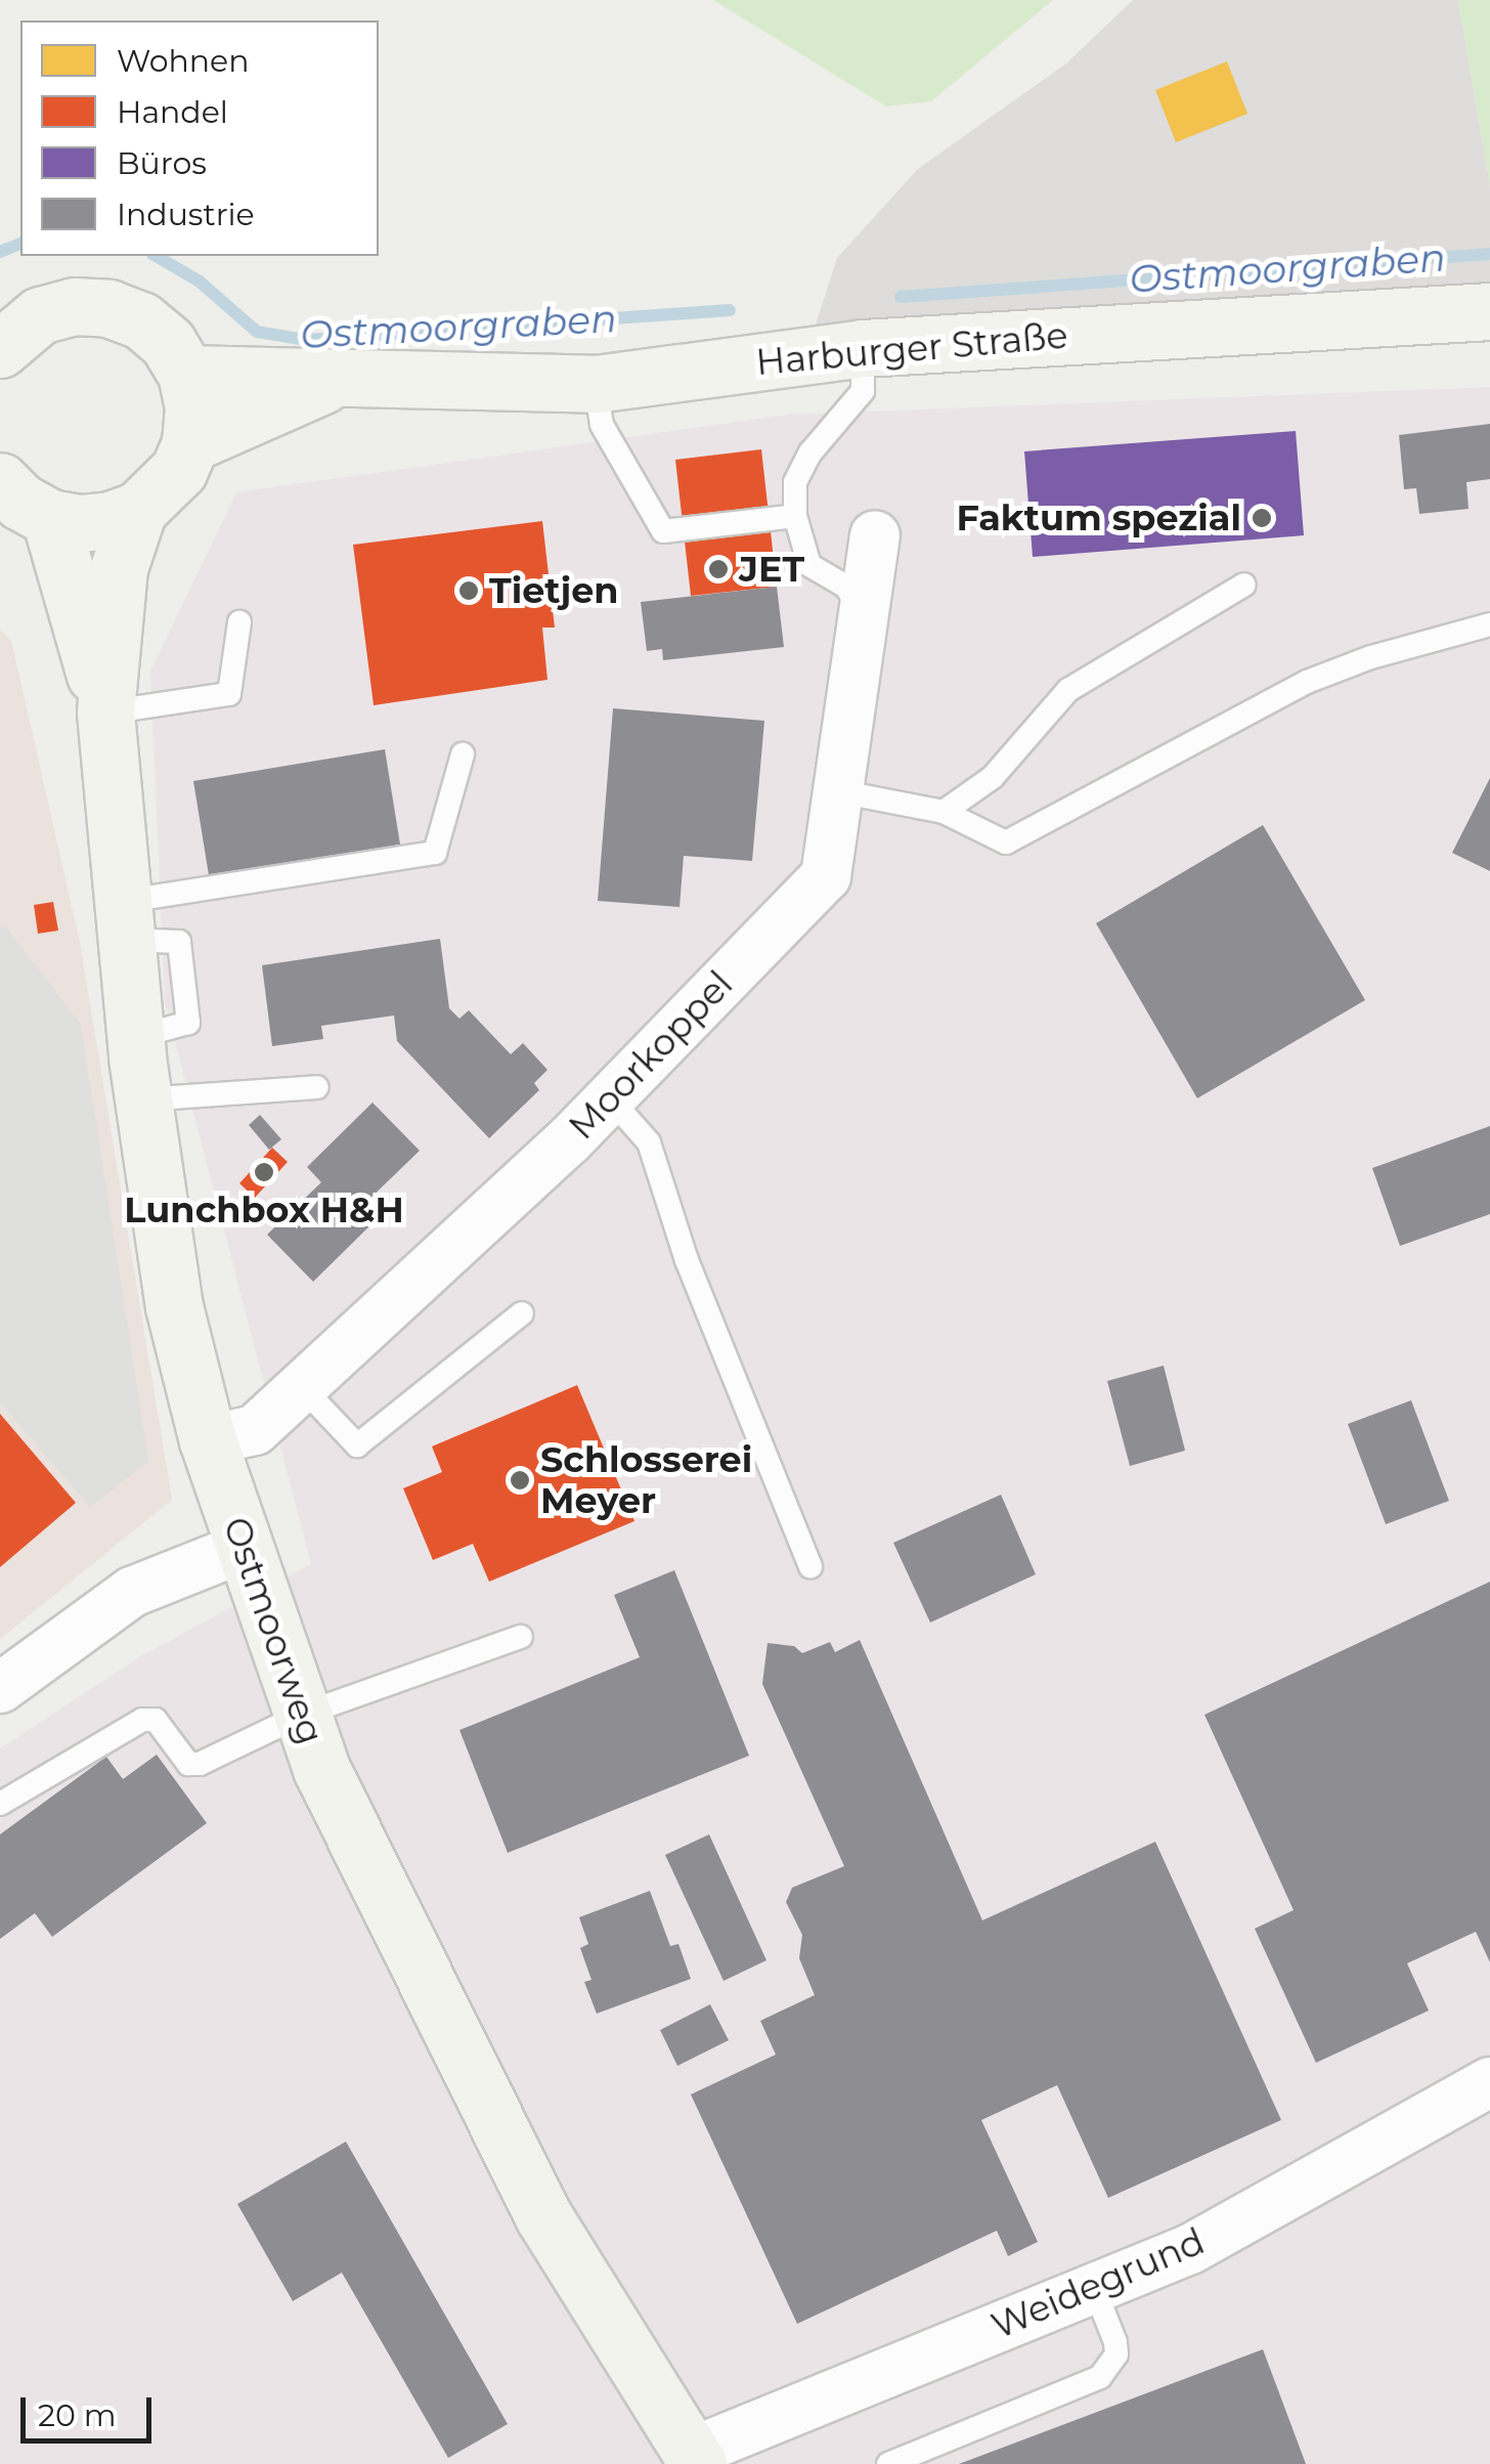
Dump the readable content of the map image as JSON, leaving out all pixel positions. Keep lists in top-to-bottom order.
{
  "streets": {
    "street": [
      "Harburger Straße",
      "Moorkoppel",
      "Ostmoorweg",
      "Weidegrund"
    ]
  },
  "crossings": [
    ["Moorkoppel", "Ostmoorweg"],
    ["Ostmoorweg", "Weidegrund"]
  ],
  "water": ["Ostmoorgraben"],
  "places": [
    "Faktum spezial",
    "JET",
    "Tietjen",
    "Lunchbox H&H",
    "Schlosserei Meyer"
  ],
  "legend": [
    "Wohnen",
    "Handel",
    "Büros",
    "Industrie"
  ],
  "scale_bar": "20 m"
}
